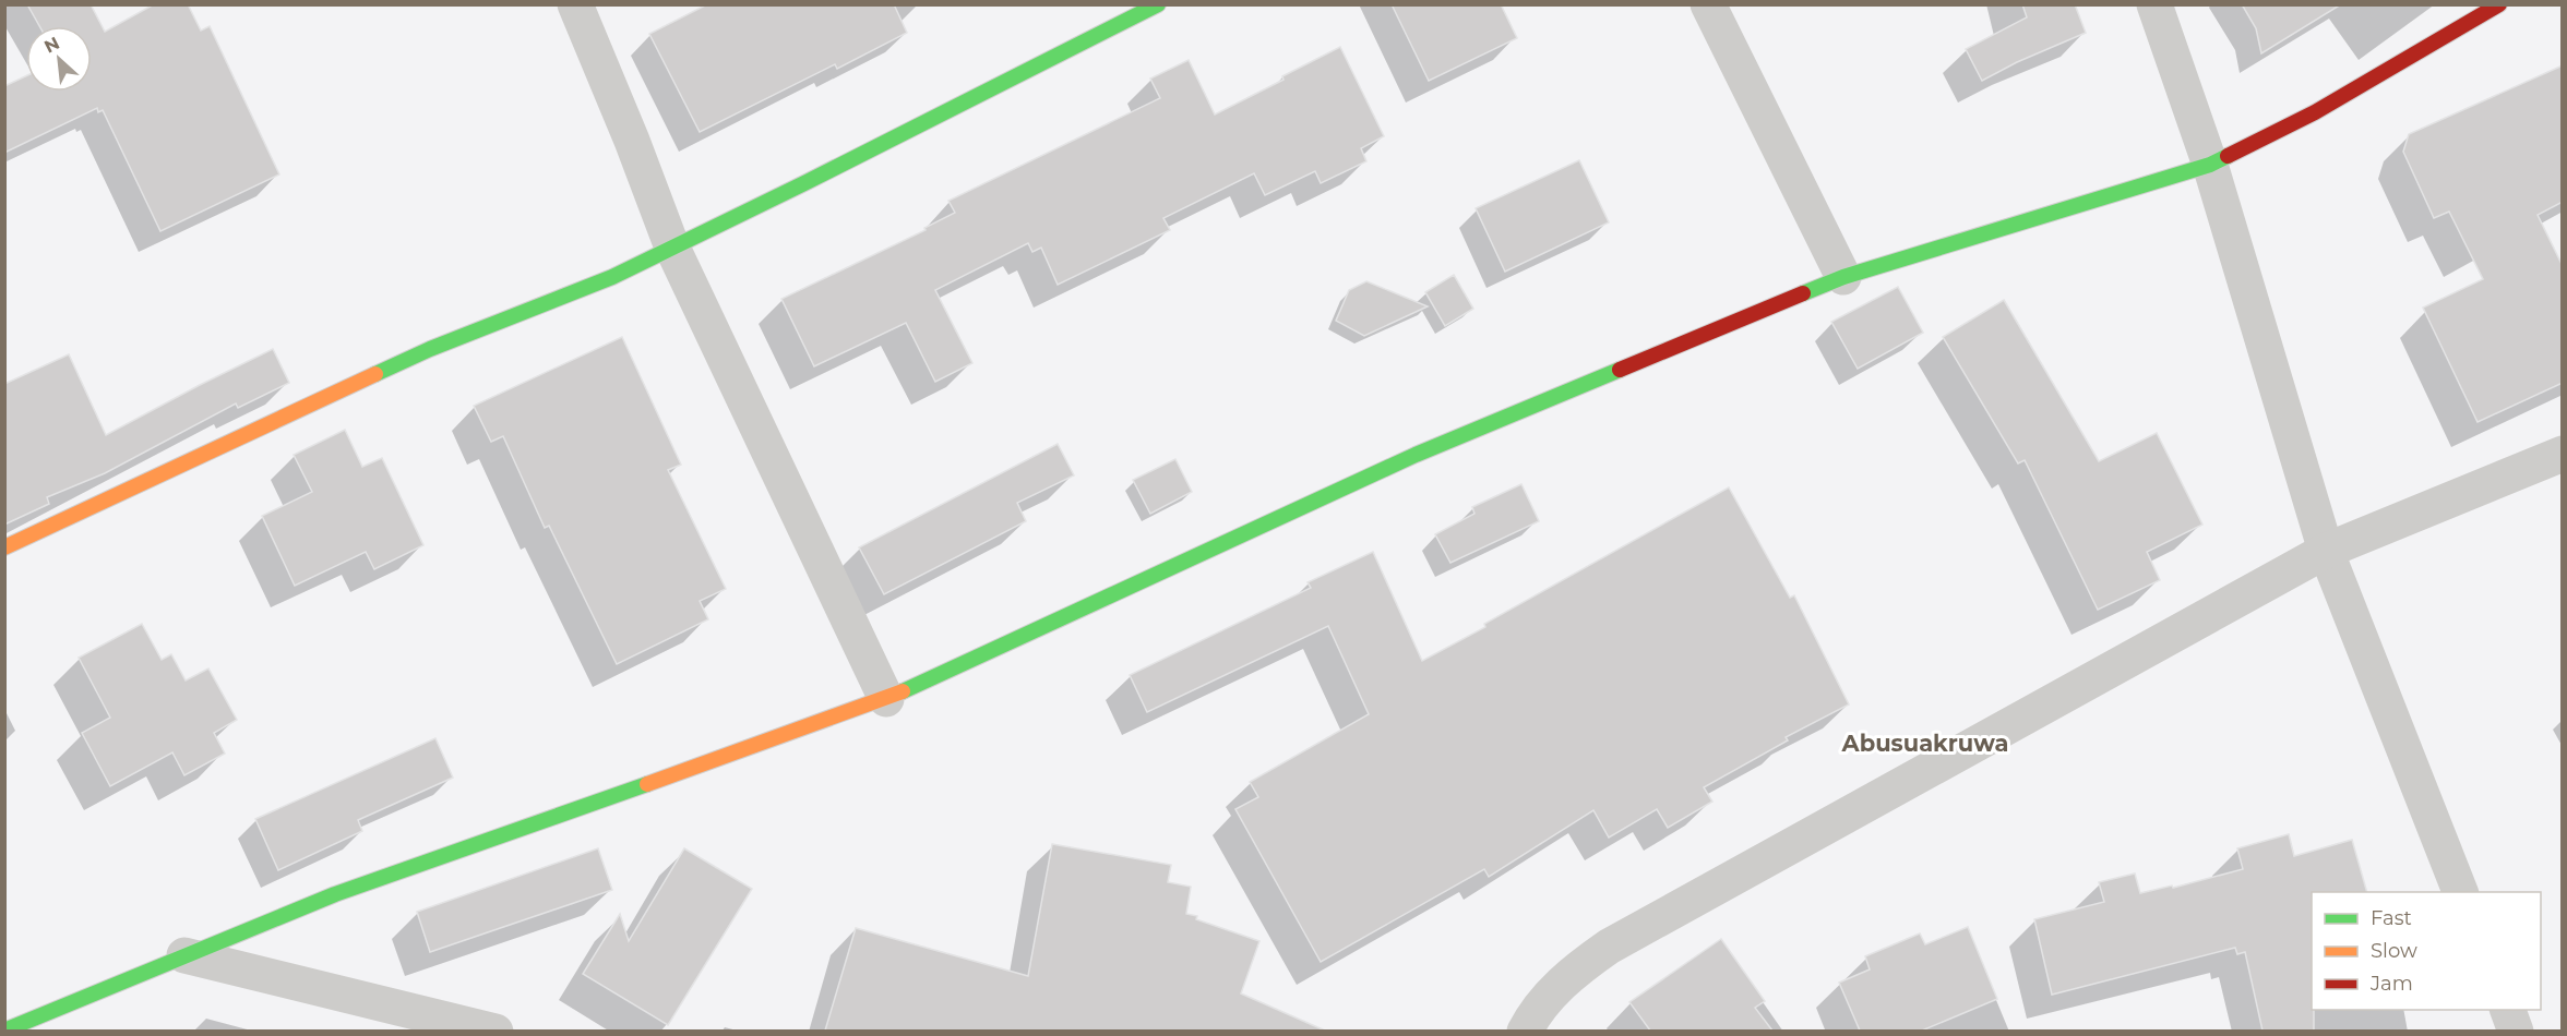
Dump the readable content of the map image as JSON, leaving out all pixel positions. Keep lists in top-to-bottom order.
{
  "districts": ["Abusuakruwa"],
  "legend": ["Fast", "Slow", "Jam"],
  "north": "top left"
}
